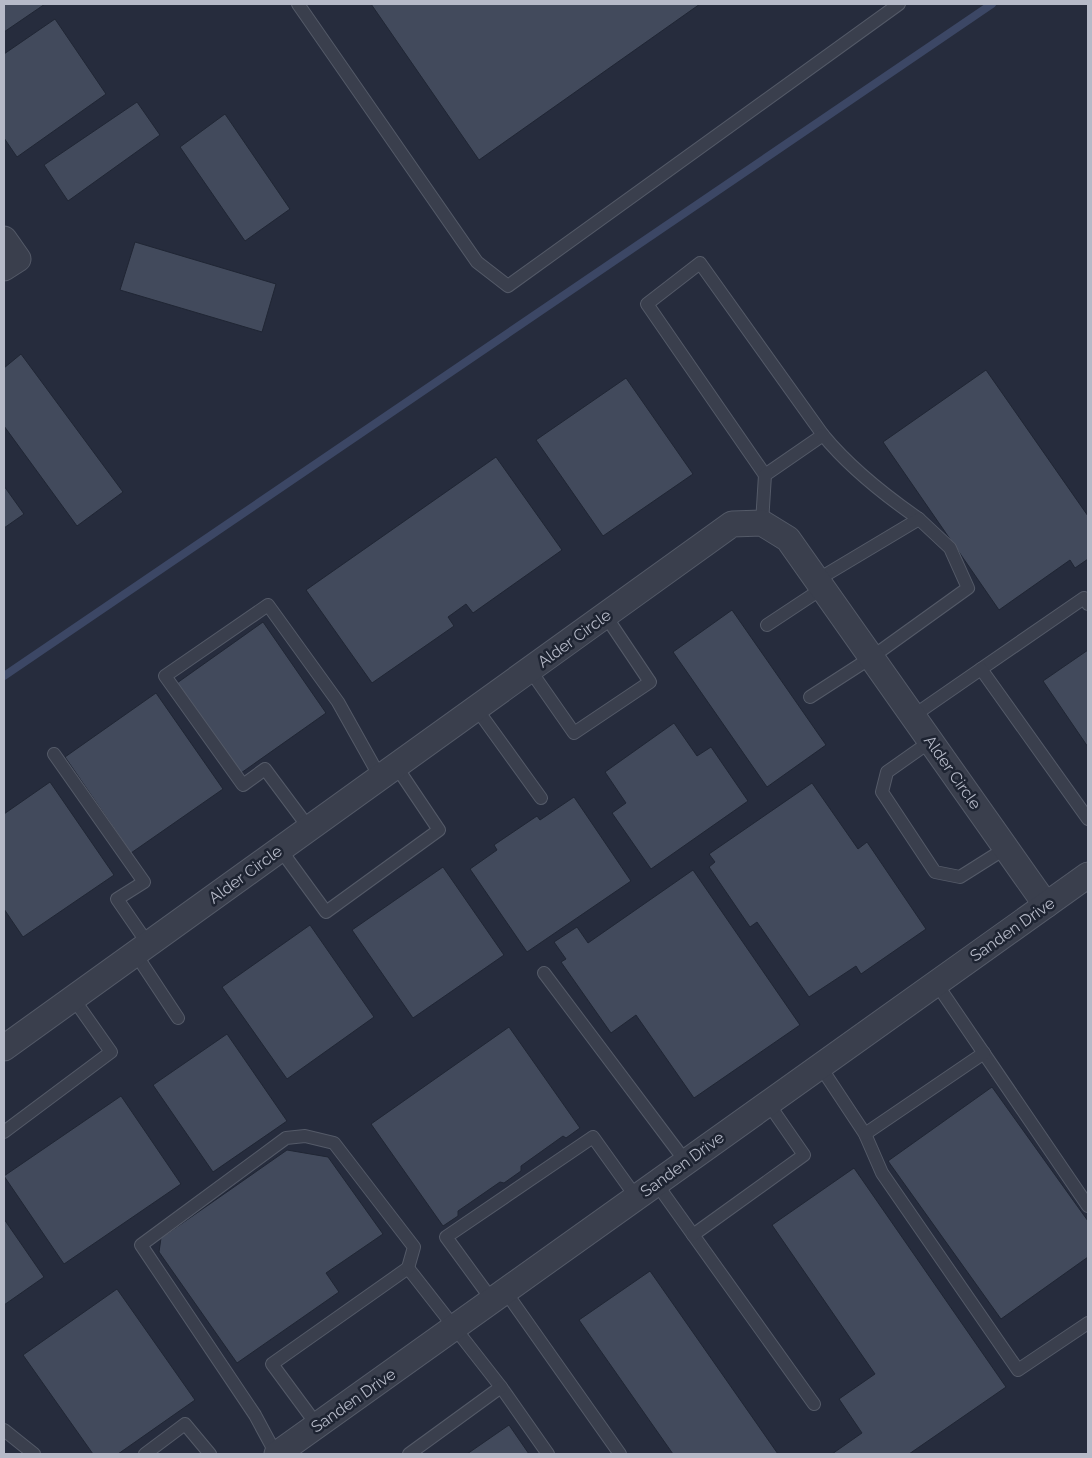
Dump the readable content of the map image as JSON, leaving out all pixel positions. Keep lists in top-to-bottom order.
{
  "streets": {
    "street": ["Alder Circle", "Sanden Drive"]
  },
  "crossings": [
    ["Alder Circle", "Sanden Drive"]
  ]
}
